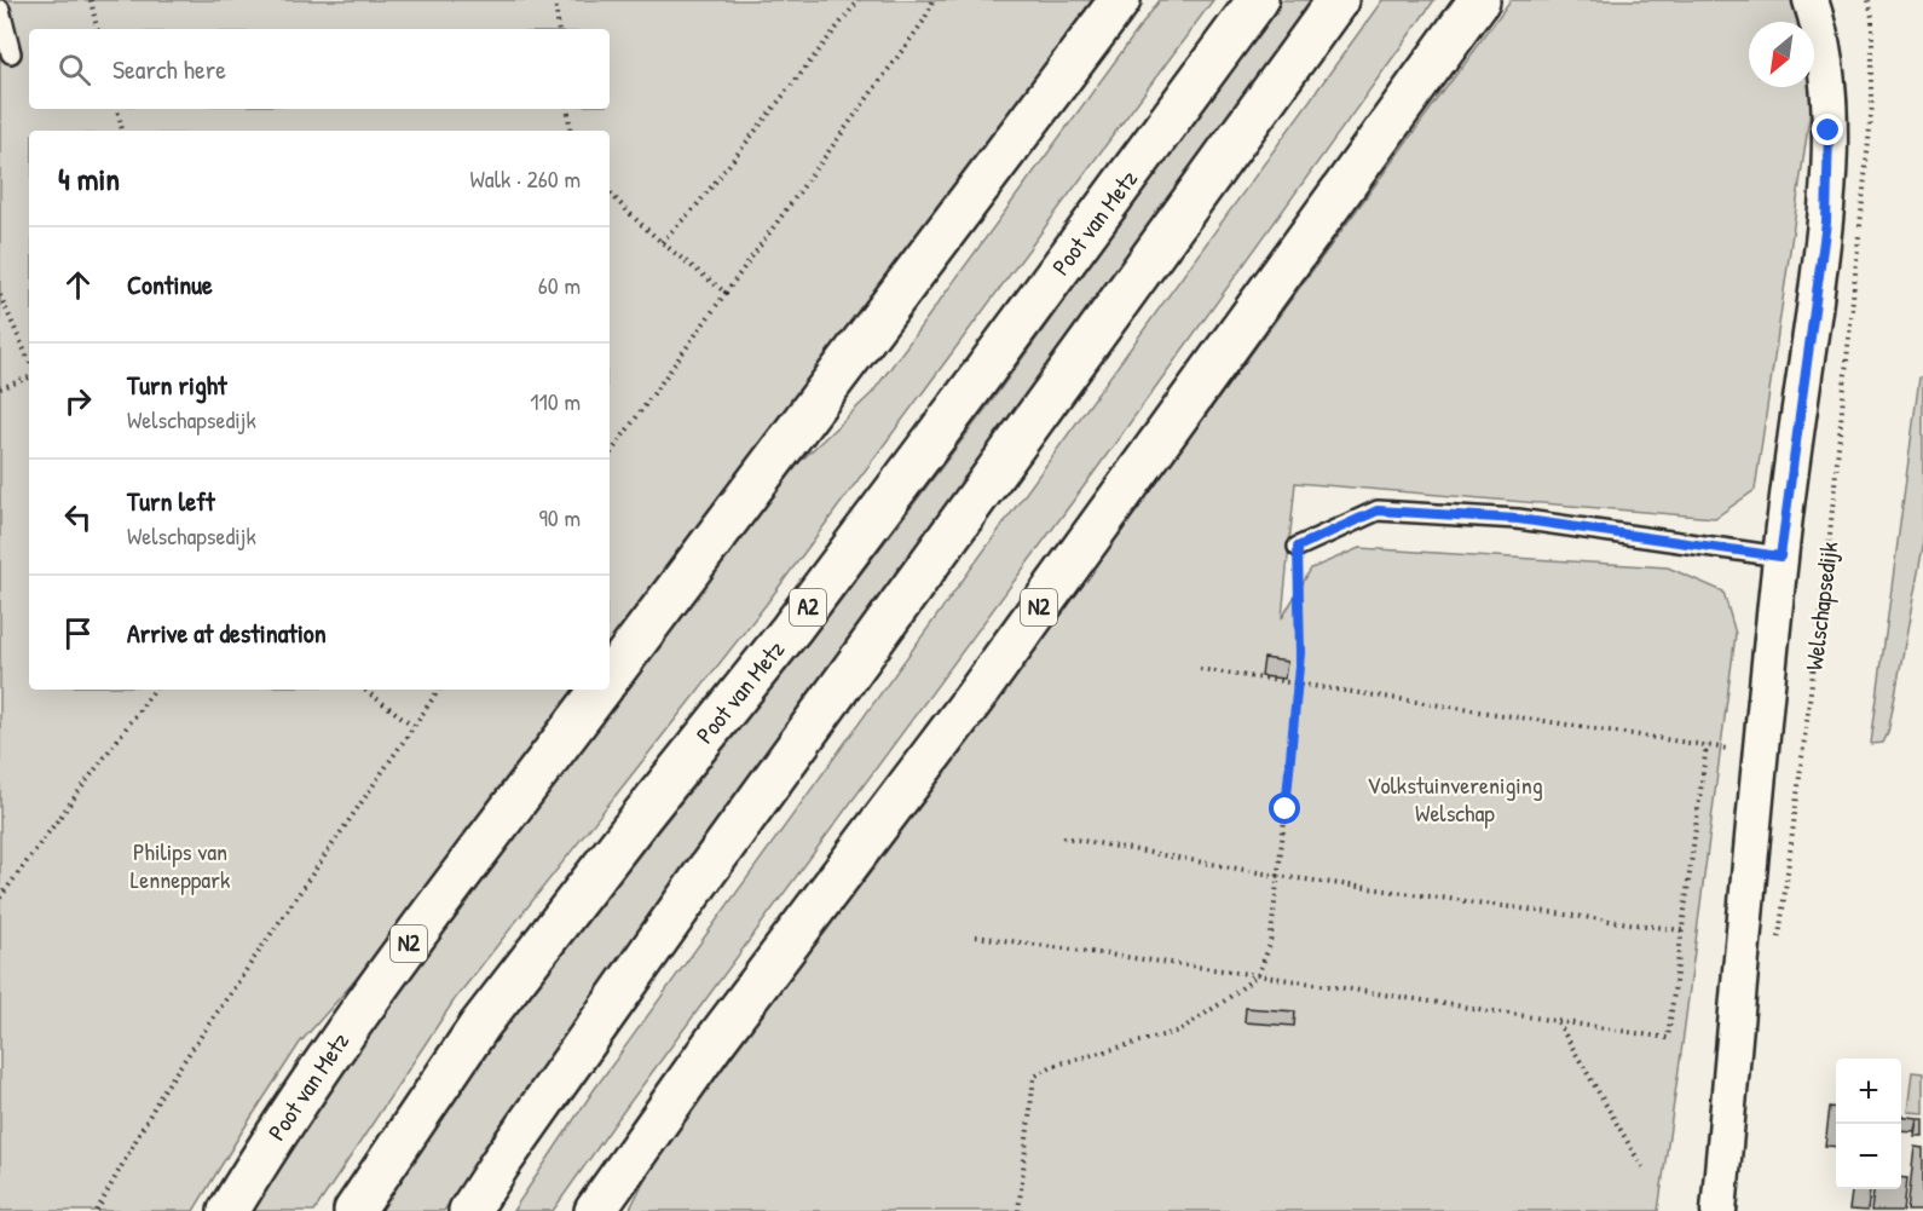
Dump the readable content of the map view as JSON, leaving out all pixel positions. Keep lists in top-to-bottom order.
{
  "streets": {
    "highway": ["Poot van Metz", "A2", "N2"],
    "street": ["Welschapsedijk"]
  },
  "parks": ["Volkstuinvereniging Welschap", "Philips van Lenneppark"],
  "north": "bottom left",
  "page": {
    "search": "Search here",
    "heading": ["4 min", "Walk · 260 m"],
    "list": [
      ["Continue", "60 m"],
      ["Turn right", "Welschapsedijk", "110 m"],
      ["Turn left", "Welschapsedijk", "90 m"],
      "Arrive at destination"
    ],
    "map_buttons": ["+", "−"]
  }
}
